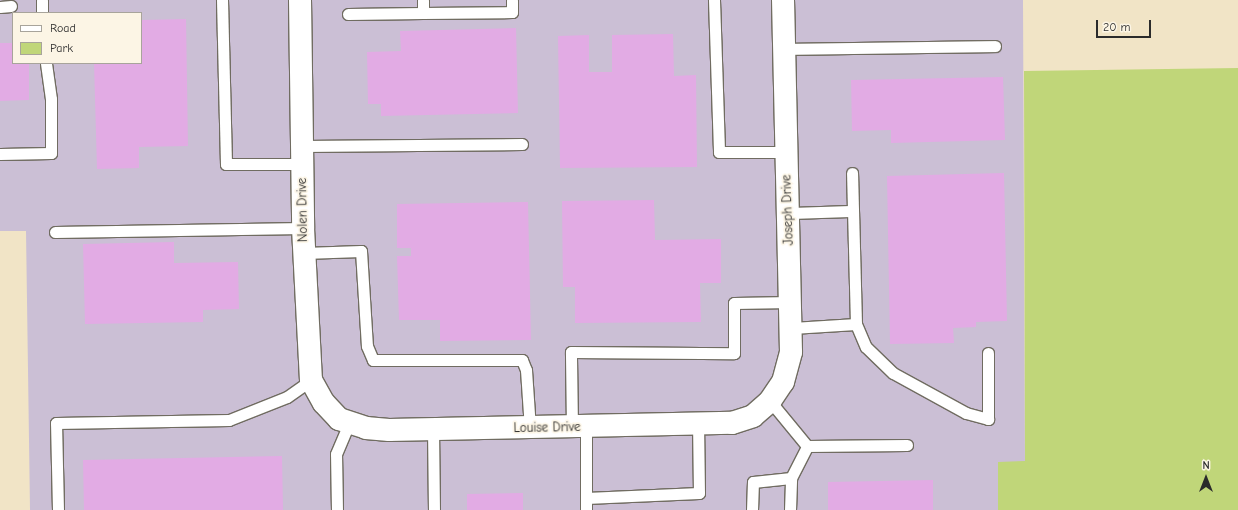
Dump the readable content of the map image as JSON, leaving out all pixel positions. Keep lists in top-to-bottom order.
{
  "streets": {
    "street": ["Nolen Drive", "Joseph Drive", "Louise Drive"]
  },
  "crossings": [
    ["Nolen Drive", "Louise Drive"],
    ["Joseph Drive", "Louise Drive"]
  ],
  "legend": ["Road", "Park"],
  "scale_bar": "20 m",
  "north": "top"
}
